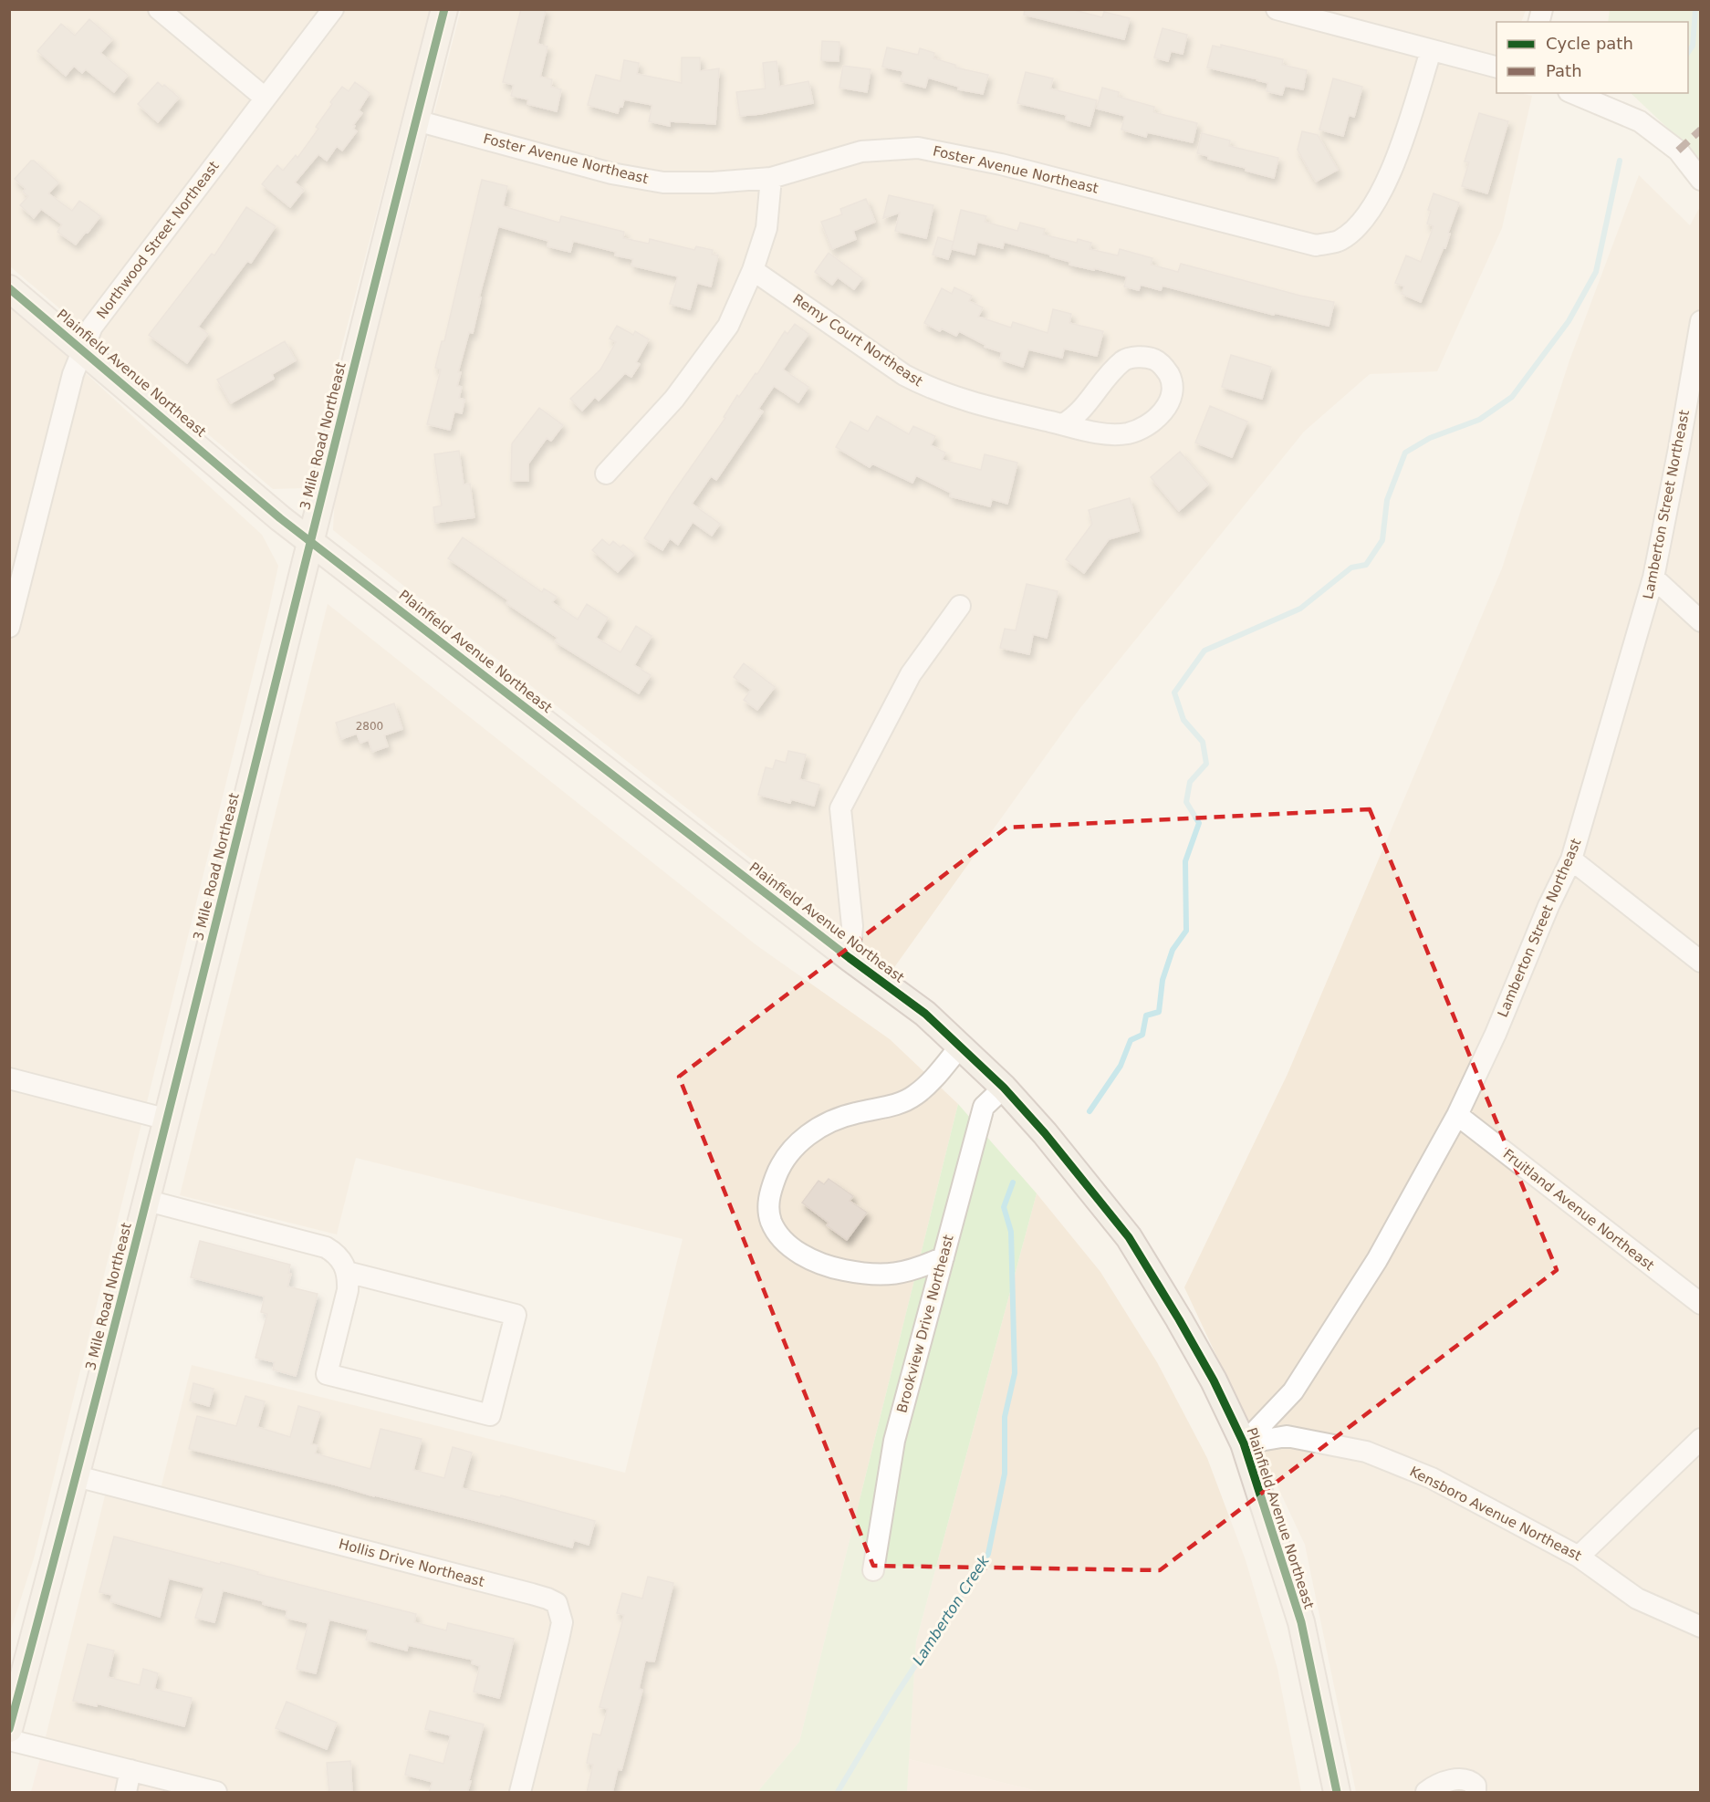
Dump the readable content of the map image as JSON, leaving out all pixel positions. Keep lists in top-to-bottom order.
{
  "streets": {
    "main road": ["Plainfield Avenue Northeast", "3 Mile Road Northeast"],
    "street": [
      "Foster Avenue Northeast",
      "Northwood Street Northeast",
      "Remy Court Northeast",
      "Lamberton Street Northeast",
      "Fruitland Avenue Northeast",
      "Brookview Drive Northeast",
      "Kensboro Avenue Northeast",
      "Hollis Drive Northeast"
    ]
  },
  "crossings": [
    ["Foster Avenue Northeast", "3 Mile Road Northeast"],
    ["Northwood Street Northeast", "Plainfield Avenue Northeast"],
    ["Plainfield Avenue Northeast", "3 Mile Road Northeast"],
    ["Plainfield Avenue Northeast", "Lamberton Street Northeast"],
    ["Plainfield Avenue Northeast", "Brookview Drive Northeast"],
    ["Plainfield Avenue Northeast", "Kensboro Avenue Northeast"],
    ["3 Mile Road Northeast", "Hollis Drive Northeast"],
    ["Lamberton Street Northeast", "Fruitland Avenue Northeast"],
    ["Lamberton Street Northeast", "Kensboro Avenue Northeast"]
  ],
  "water": ["Lamberton Creek"],
  "house_numbers": ["2800"],
  "legend": ["Cycle path", "Path"]
}
